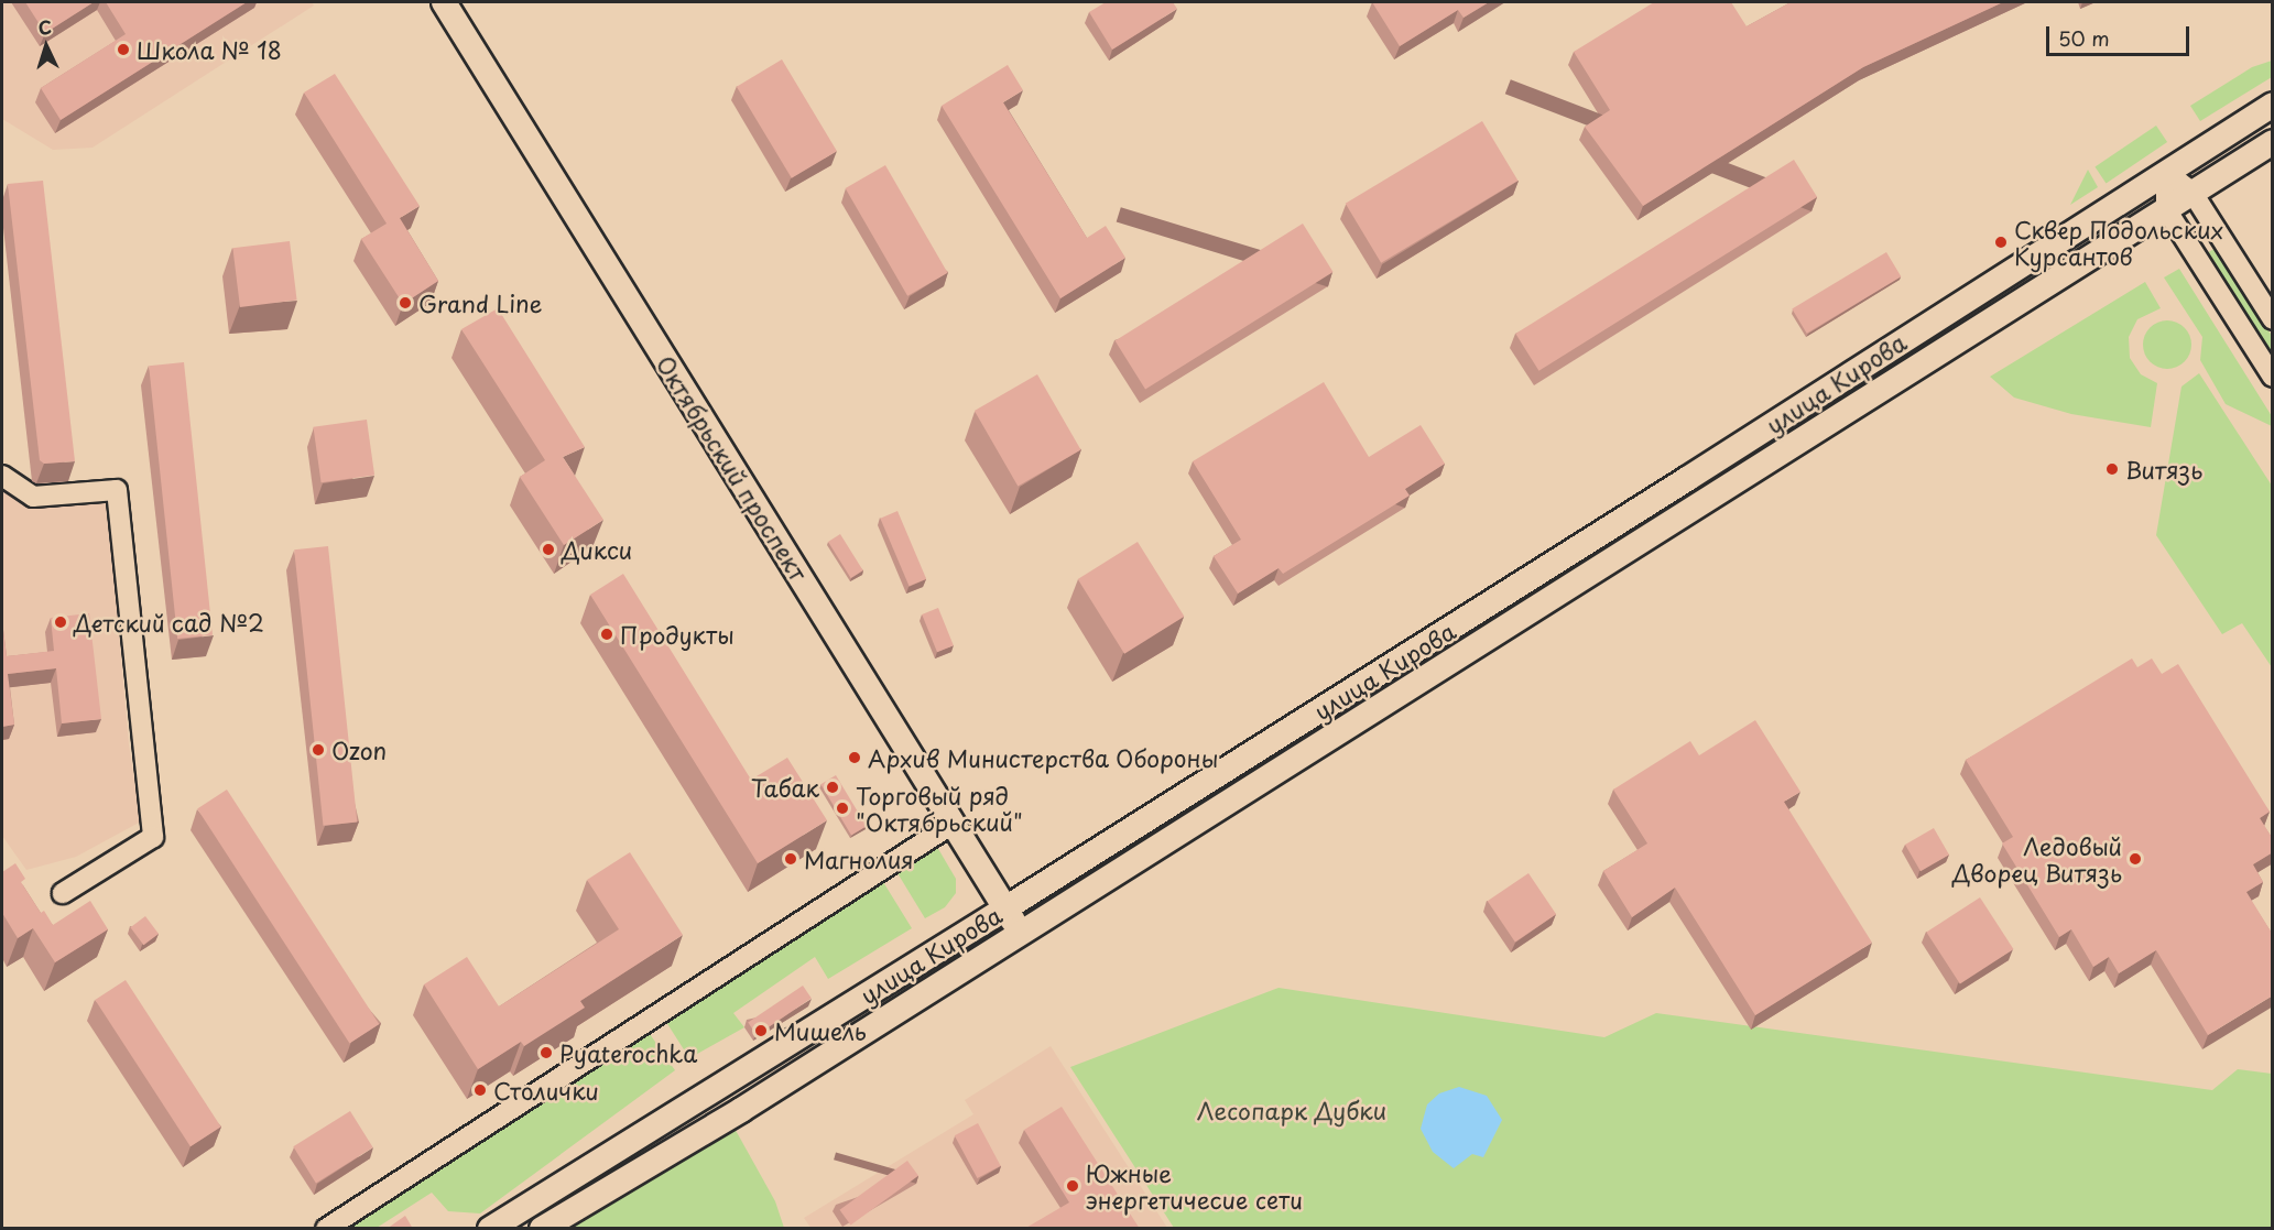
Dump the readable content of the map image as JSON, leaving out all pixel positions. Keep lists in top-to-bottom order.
{
  "streets": {
    "main road": ["улица Кирова", "Октябрьский проспект"]
  },
  "crossings": [
    ["улица Кирова", "Октябрьский проспект"]
  ],
  "parks": ["Лесопарк Дубки"],
  "places": [
    "Школа № 18",
    "Сквер Подольских Курсантов",
    "Grand Line",
    "Витязь",
    "Дикси",
    "Детский сад №2",
    "Продукты",
    "Ozon",
    "Архив Министерства Обороны",
    "Табак",
    "Торговый ряд \"Октябрьский\"",
    "Магнолия",
    "Ледовый Дворец Витязь",
    "Мишель",
    "Pyaterochka",
    "Столички",
    "Южные энергетичесие сети"
  ],
  "scale_bar": "50 m",
  "north": "top"
}
